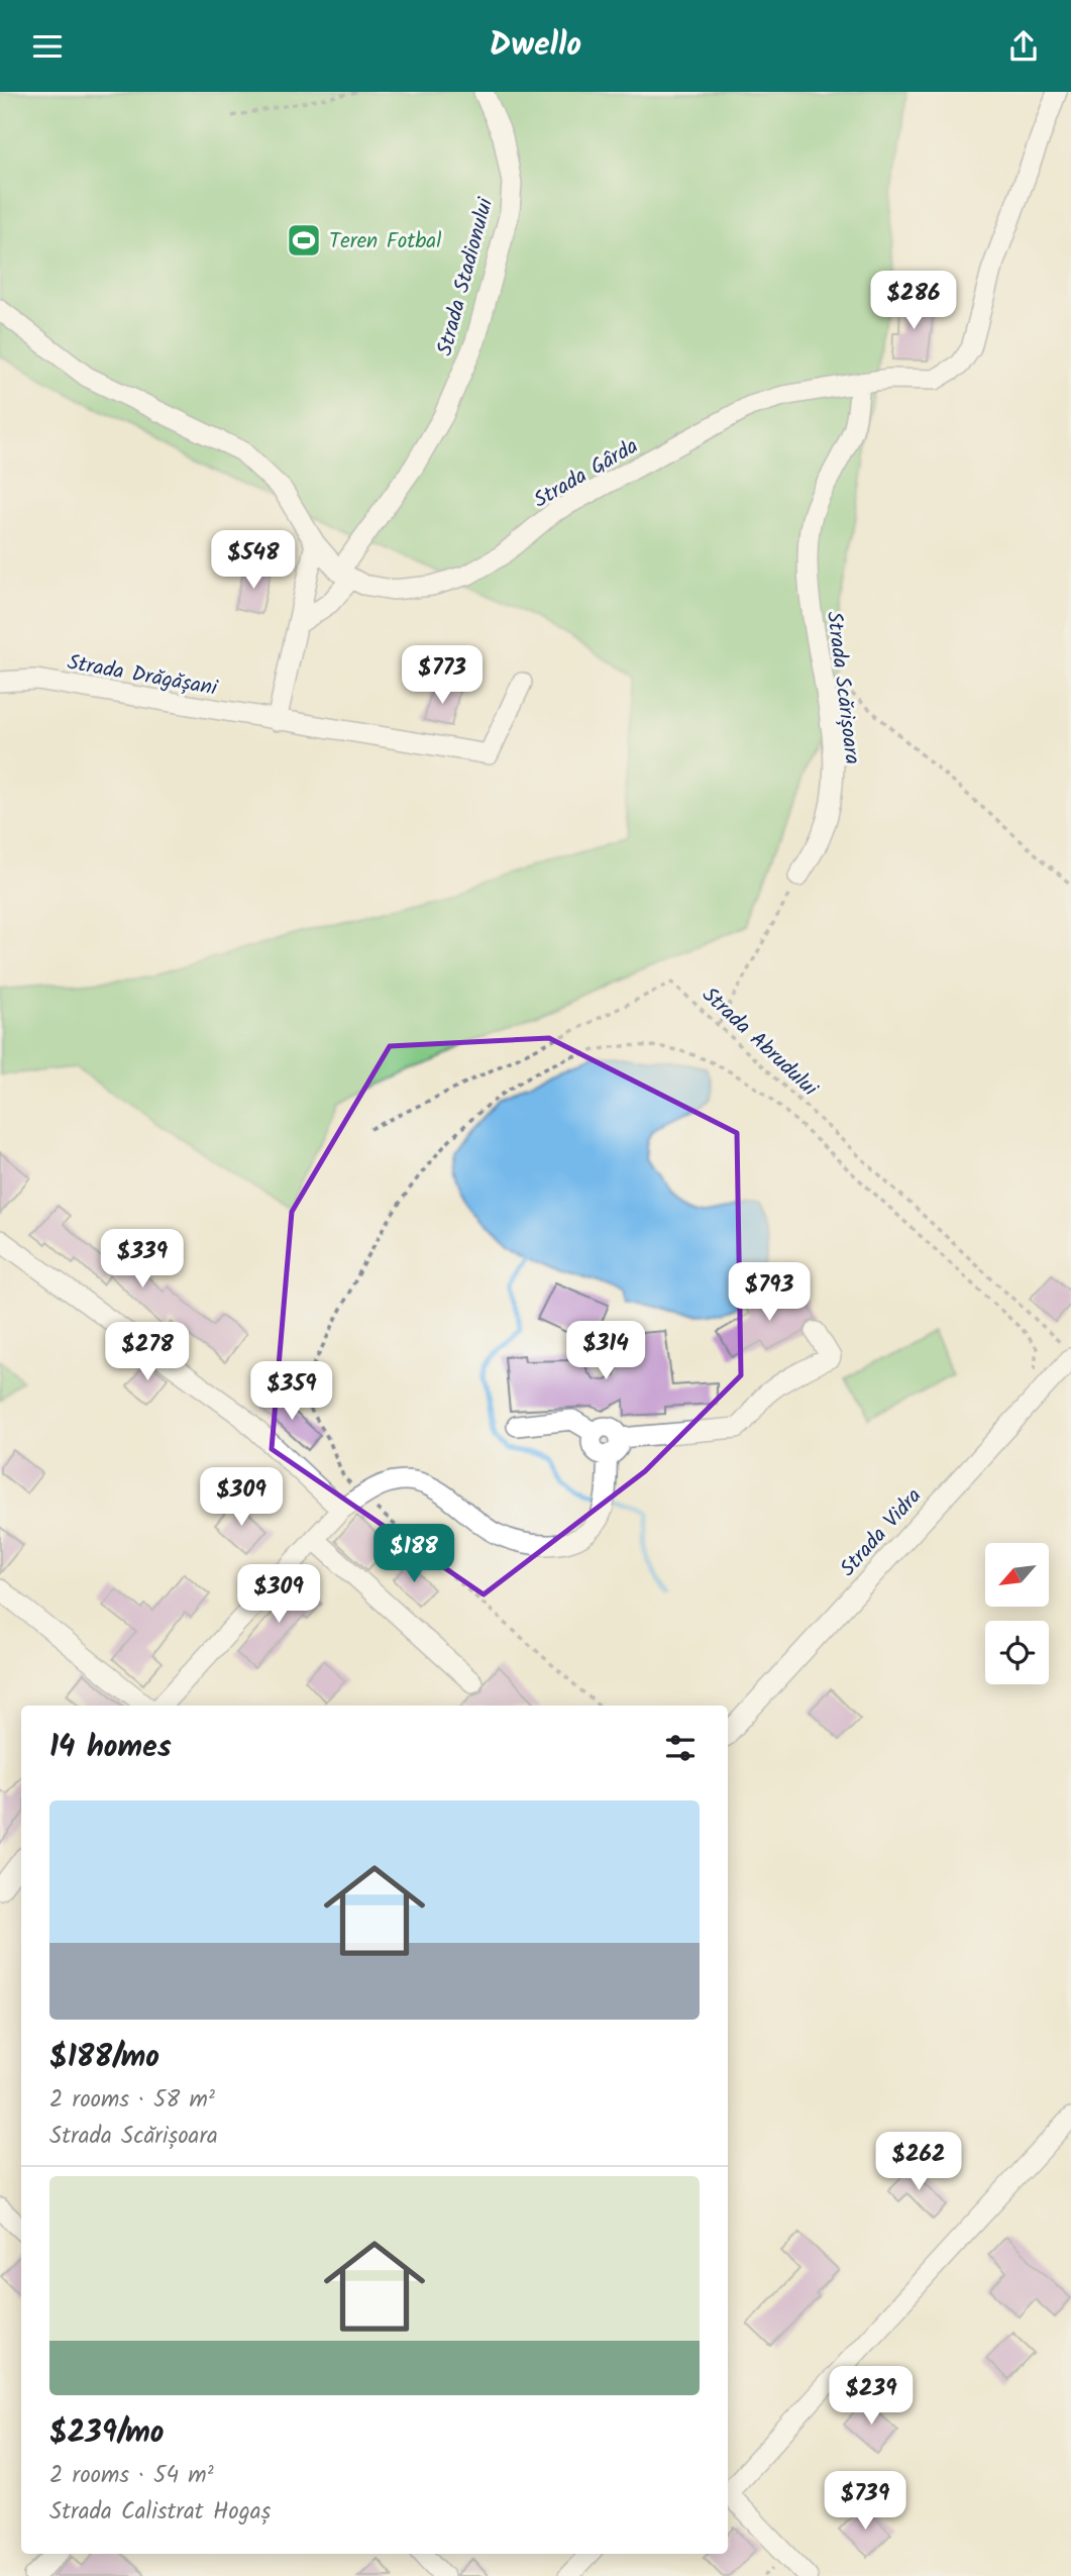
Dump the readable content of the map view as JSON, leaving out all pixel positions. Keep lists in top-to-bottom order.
{
  "streets": {
    "street": [
      "Strada Stadionului",
      "Strada Gârda",
      "Strada Drăgășani",
      "Strada Scărișoara",
      "Strada Vidra"
    ],
    "path": ["Strada Abrudului"]
  },
  "crossings": [
    ["Strada Stadionului", "Strada Gârda"],
    ["Strada Gârda", "Strada Scărișoara"]
  ],
  "places": {
    "sports": ["Teren Fotbal"]
  },
  "north": "bottom left",
  "page": {
    "header": "Dwello",
    "price": [
      "$286",
      "$548",
      "$773",
      "$339",
      "$793",
      "$314",
      "$278",
      "$359",
      "$309",
      "$188",
      "$309",
      "$262",
      "$239",
      "$739"
    ],
    "heading": "14 homes",
    "list": [
      {
        "name": "$188/mo",
        "note": "2 rooms · 58 m² · Strada Scărișoara"
      },
      {
        "name": "$239/mo",
        "note": "2 rooms · 54 m² · Strada Calistrat Hogaș"
      }
    ]
  }
}
